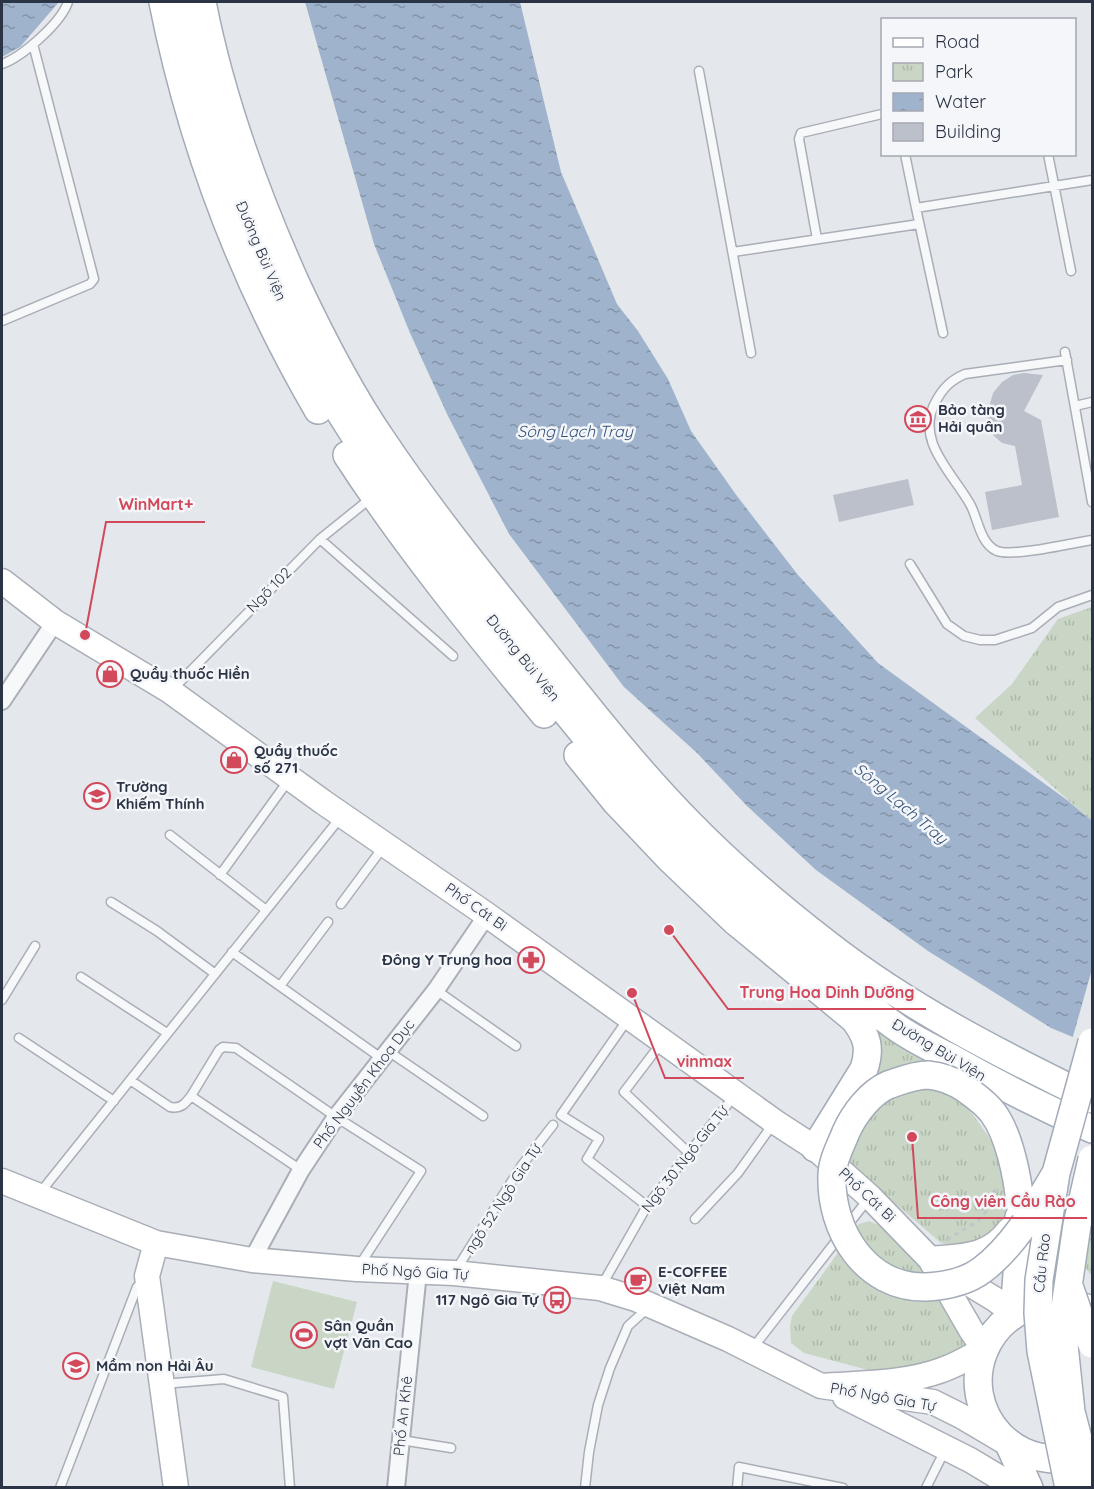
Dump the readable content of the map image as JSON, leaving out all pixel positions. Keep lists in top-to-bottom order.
{
  "streets": {
    "main road": ["Đường Bùi Viện", "Cầu Rào"],
    "street": [
      "Phố Cát Bi",
      "Phố Nguyễn Khoa Dục",
      "Phố Ngô Gia Tự",
      "Phố An Khê"
    ],
    "lane": ["Ngõ 102", "Ngõ 30 Ngô Gia Tự", "ngõ 52 Ngô Gia Tự"]
  },
  "crossings": [
    ["Đường Bùi Viện", "Ngõ 102"],
    ["Đường Bùi Viện", "Phố Cát Bi"],
    ["Ngõ 102", "Phố Cát Bi"],
    ["Phố Cát Bi", "Phố Nguyễn Khoa Dục"],
    ["Phố Cát Bi", "Ngõ 30 Ngô Gia Tự"],
    ["Phố Cát Bi", "Phố Ngô Gia Tự"],
    ["Phố Nguyễn Khoa Dục", "Phố Ngô Gia Tự"],
    ["Ngõ 30 Ngô Gia Tự", "Phố Ngô Gia Tự"],
    ["ngõ 52 Ngô Gia Tự", "Phố Ngô Gia Tự"],
    ["Phố Ngô Gia Tự", "Phố An Khê"]
  ],
  "water": ["Sông Lạch Tray"],
  "places": {
    "museum": ["Bảo tàng Hải quân"],
    "other": [
      "WinMart+",
      "Trung Hoa Dinh Dưỡng",
      "vinmax",
      "Công viên Cầu Rào"
    ],
    "shop": ["Quầy thuốc Hiền", "Quầy thuốc số 271"],
    "school or university": ["Trường Khiếm Thính", "Mầm non Hải Âu"],
    "pharmacy": ["Đông Y Trung hoa"],
    "cafe": ["E-COFFEE Việt Nam"],
    "bus stop": ["117 Ngô Gia Tự"],
    "sports": ["Sân Quần vợt Văn Cao"]
  },
  "legend": [
    "Road",
    "Park",
    "Water",
    "Building"
  ]
}
